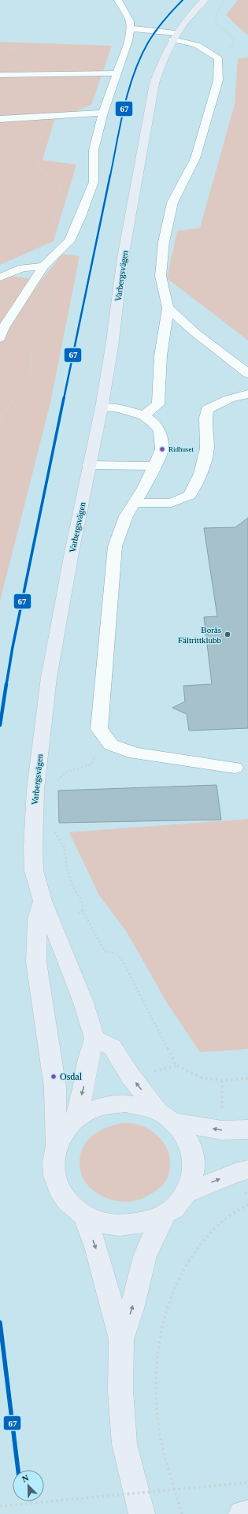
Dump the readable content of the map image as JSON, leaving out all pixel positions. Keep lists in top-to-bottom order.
{
  "streets": {
    "main road": ["Varbergsvägen"]
  },
  "places": ["Ridhuset", "Borås Fältrittklubb", "Osdal"],
  "lines": ["transit line 67"],
  "north": "top left"
}
